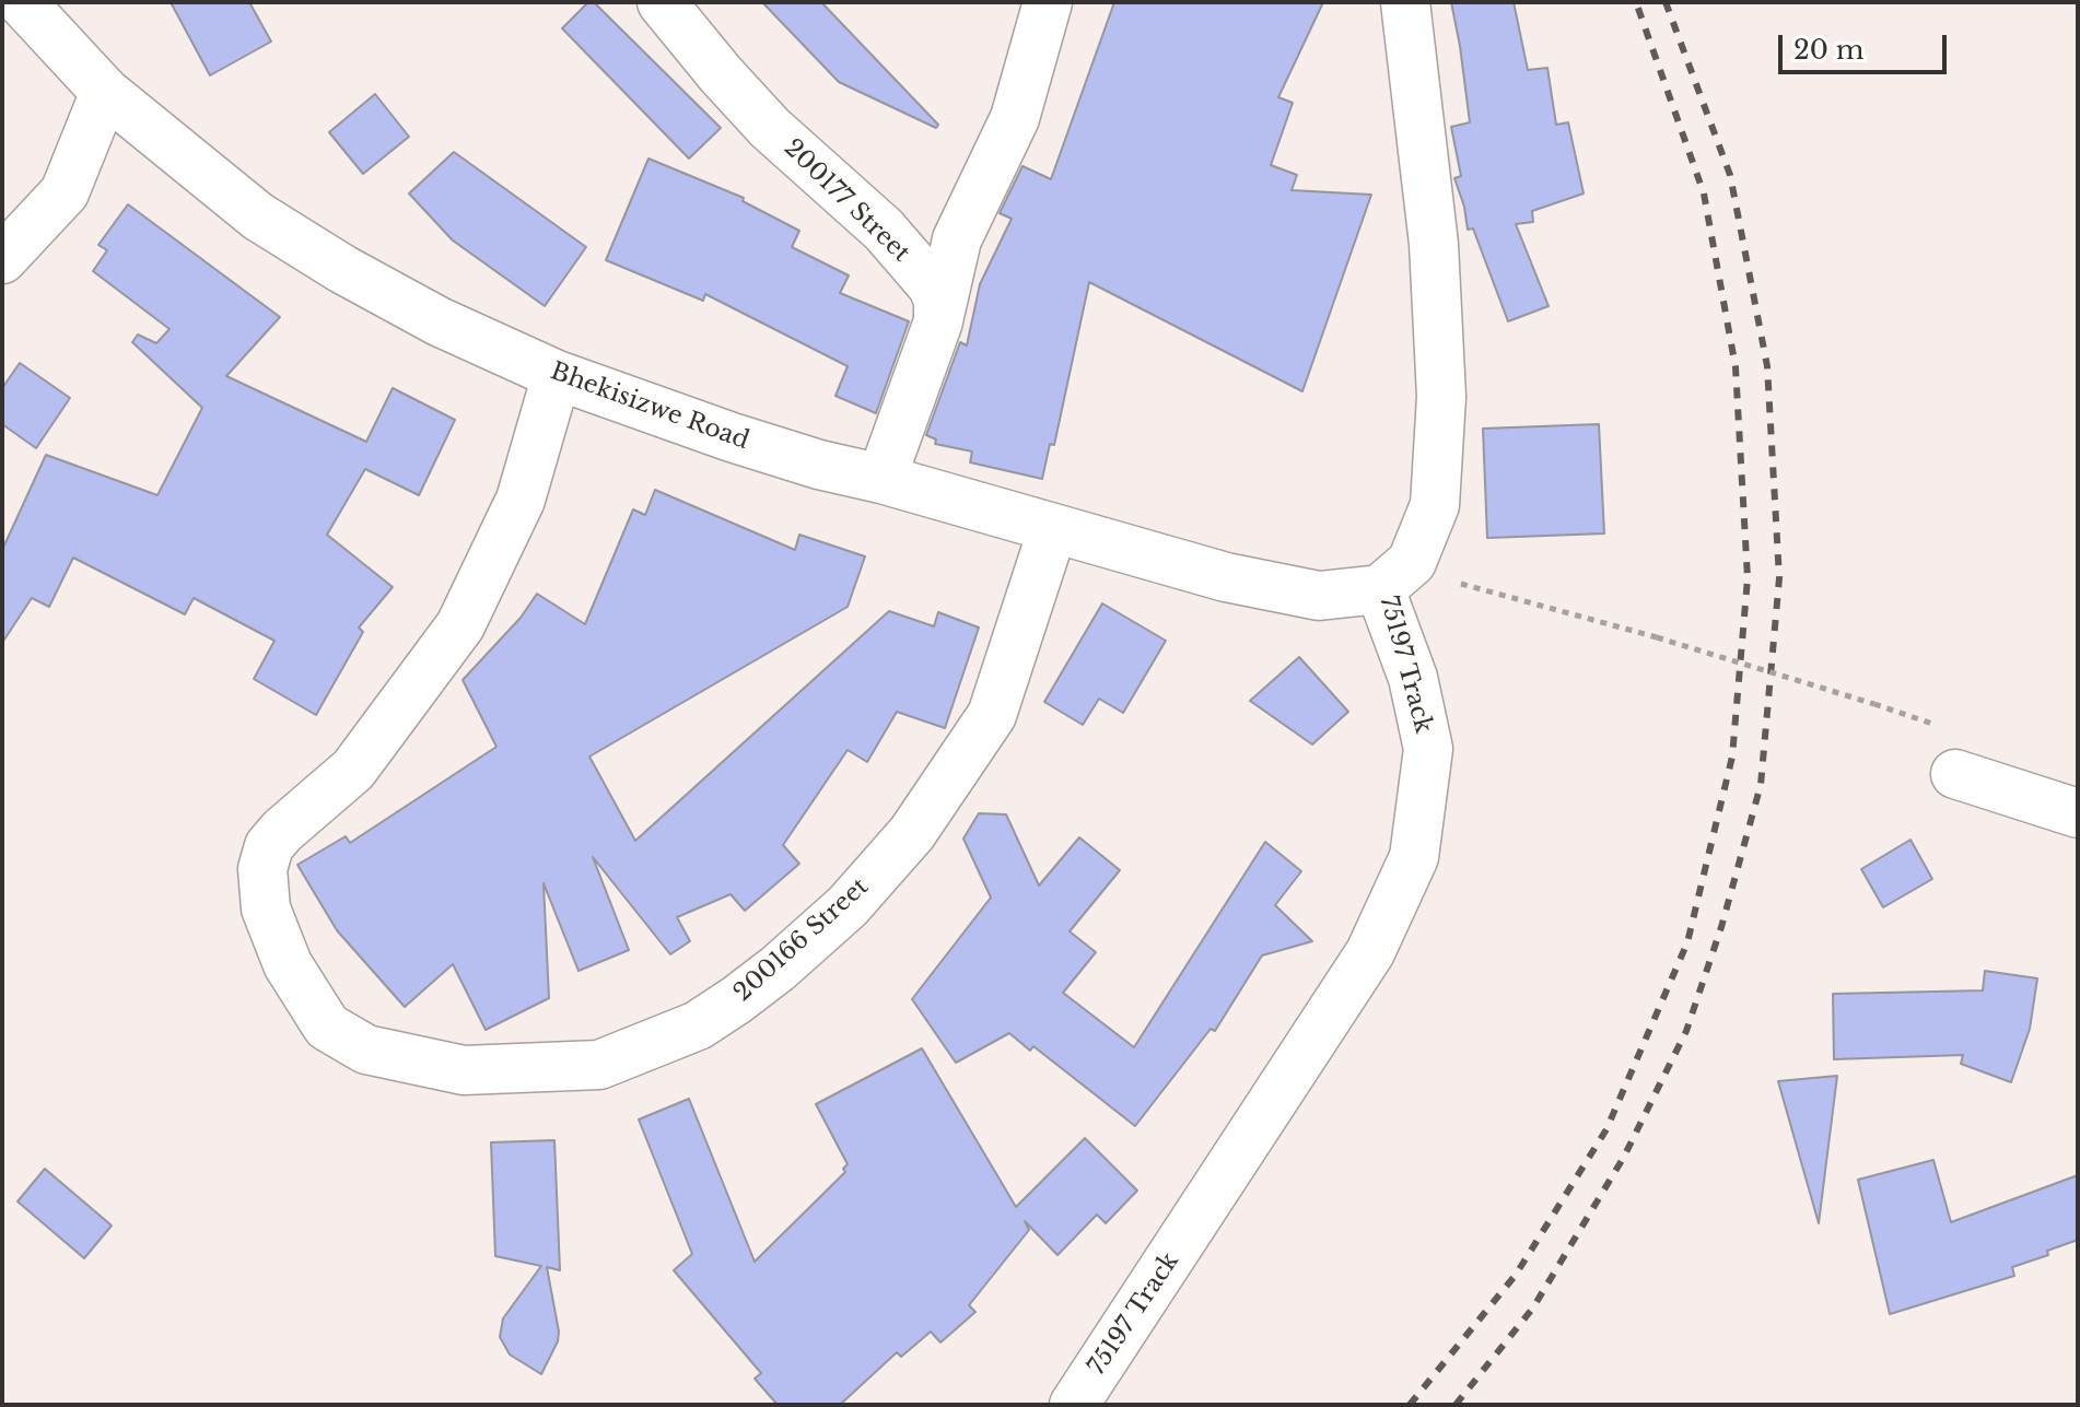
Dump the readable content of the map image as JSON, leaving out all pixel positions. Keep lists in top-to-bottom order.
{
  "streets": {
    "street": [
      "200177 Street",
      "Bhekisizwe Road",
      "75197 Track",
      "200166 Street"
    ]
  },
  "crossings": [
    ["Bhekisizwe Road", "75197 Track"],
    ["Bhekisizwe Road", "200166 Street"]
  ],
  "scale_bar": "20 m"
}
